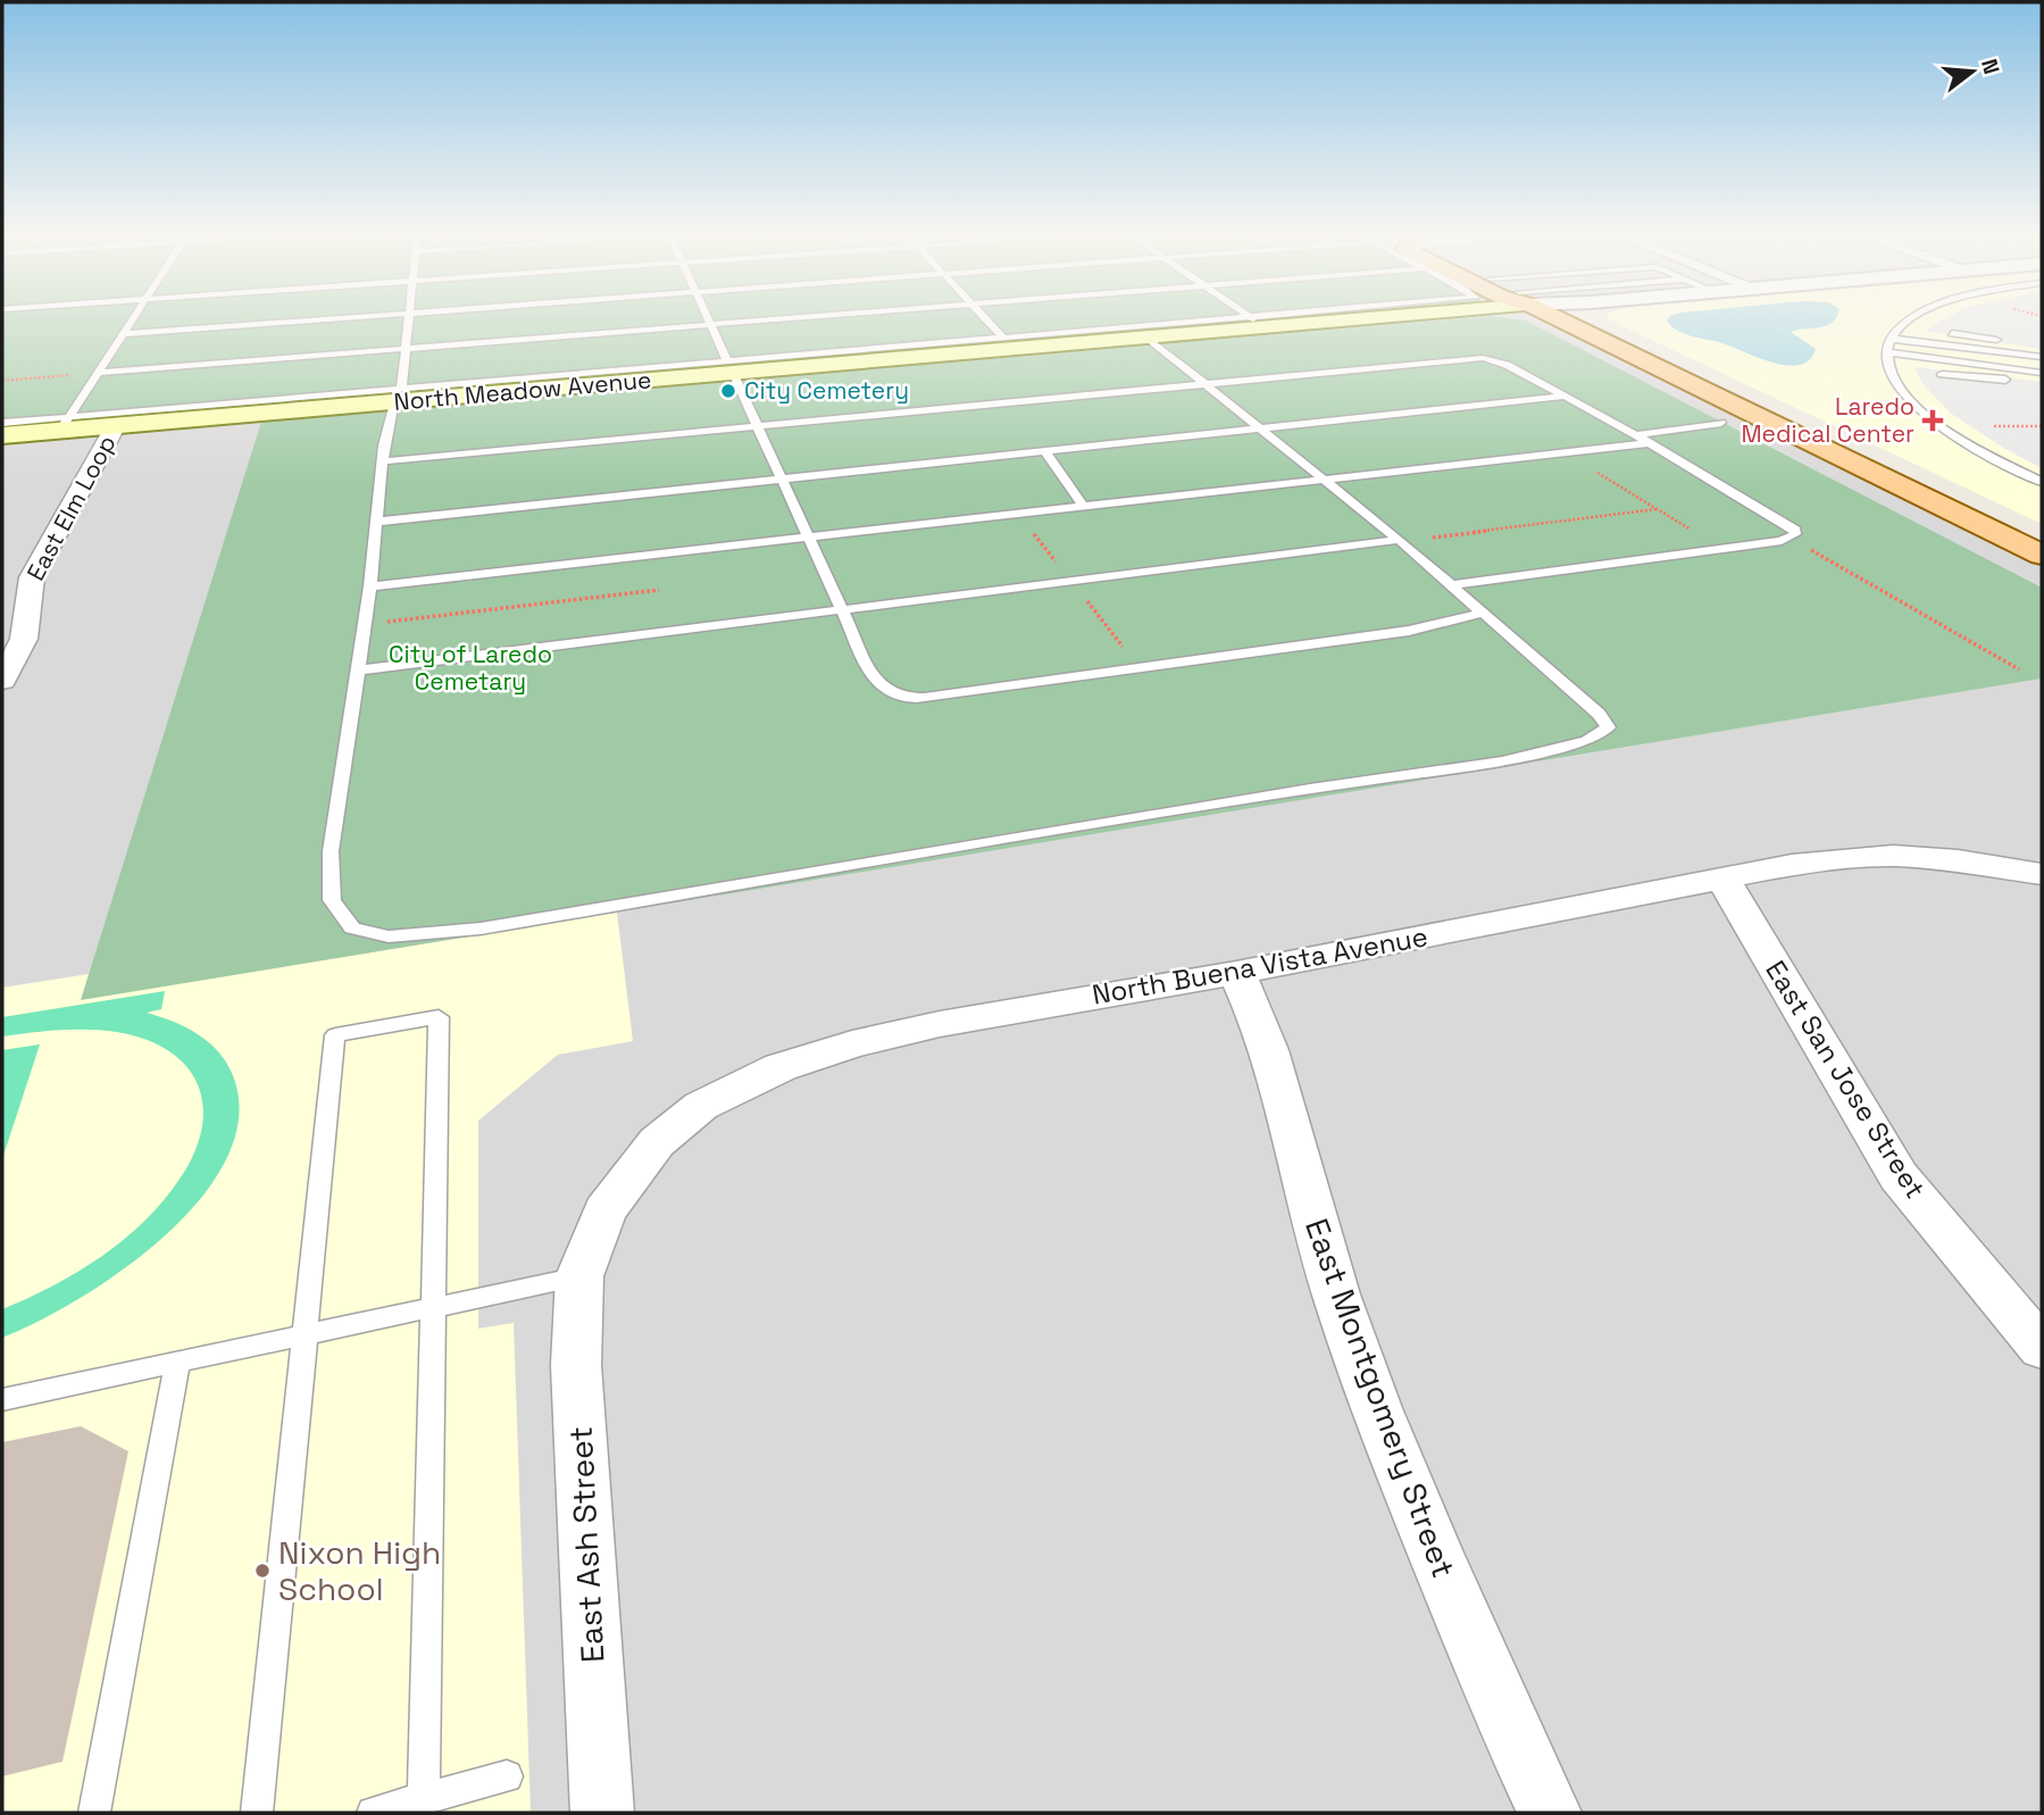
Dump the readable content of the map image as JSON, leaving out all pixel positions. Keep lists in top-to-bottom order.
{
  "streets": {
    "main road": ["North Meadow Avenue"],
    "street": [
      "East Elm Loop",
      "North Buena Vista Avenue",
      "East San Jose Street",
      "East Montgomery Street",
      "East Ash Street"
    ]
  },
  "crossings": [
    ["North Meadow Avenue", "East Elm Loop"],
    ["North Buena Vista Avenue", "East San Jose Street"],
    ["North Buena Vista Avenue", "East Montgomery Street"],
    ["North Buena Vista Avenue", "East Ash Street"]
  ],
  "parks": ["City of Laredo Cemetary"],
  "places": {
    "other": ["City Cemetery", "Nixon High School"],
    "health": ["Laredo Medical Center"]
  },
  "north": "right"
}
